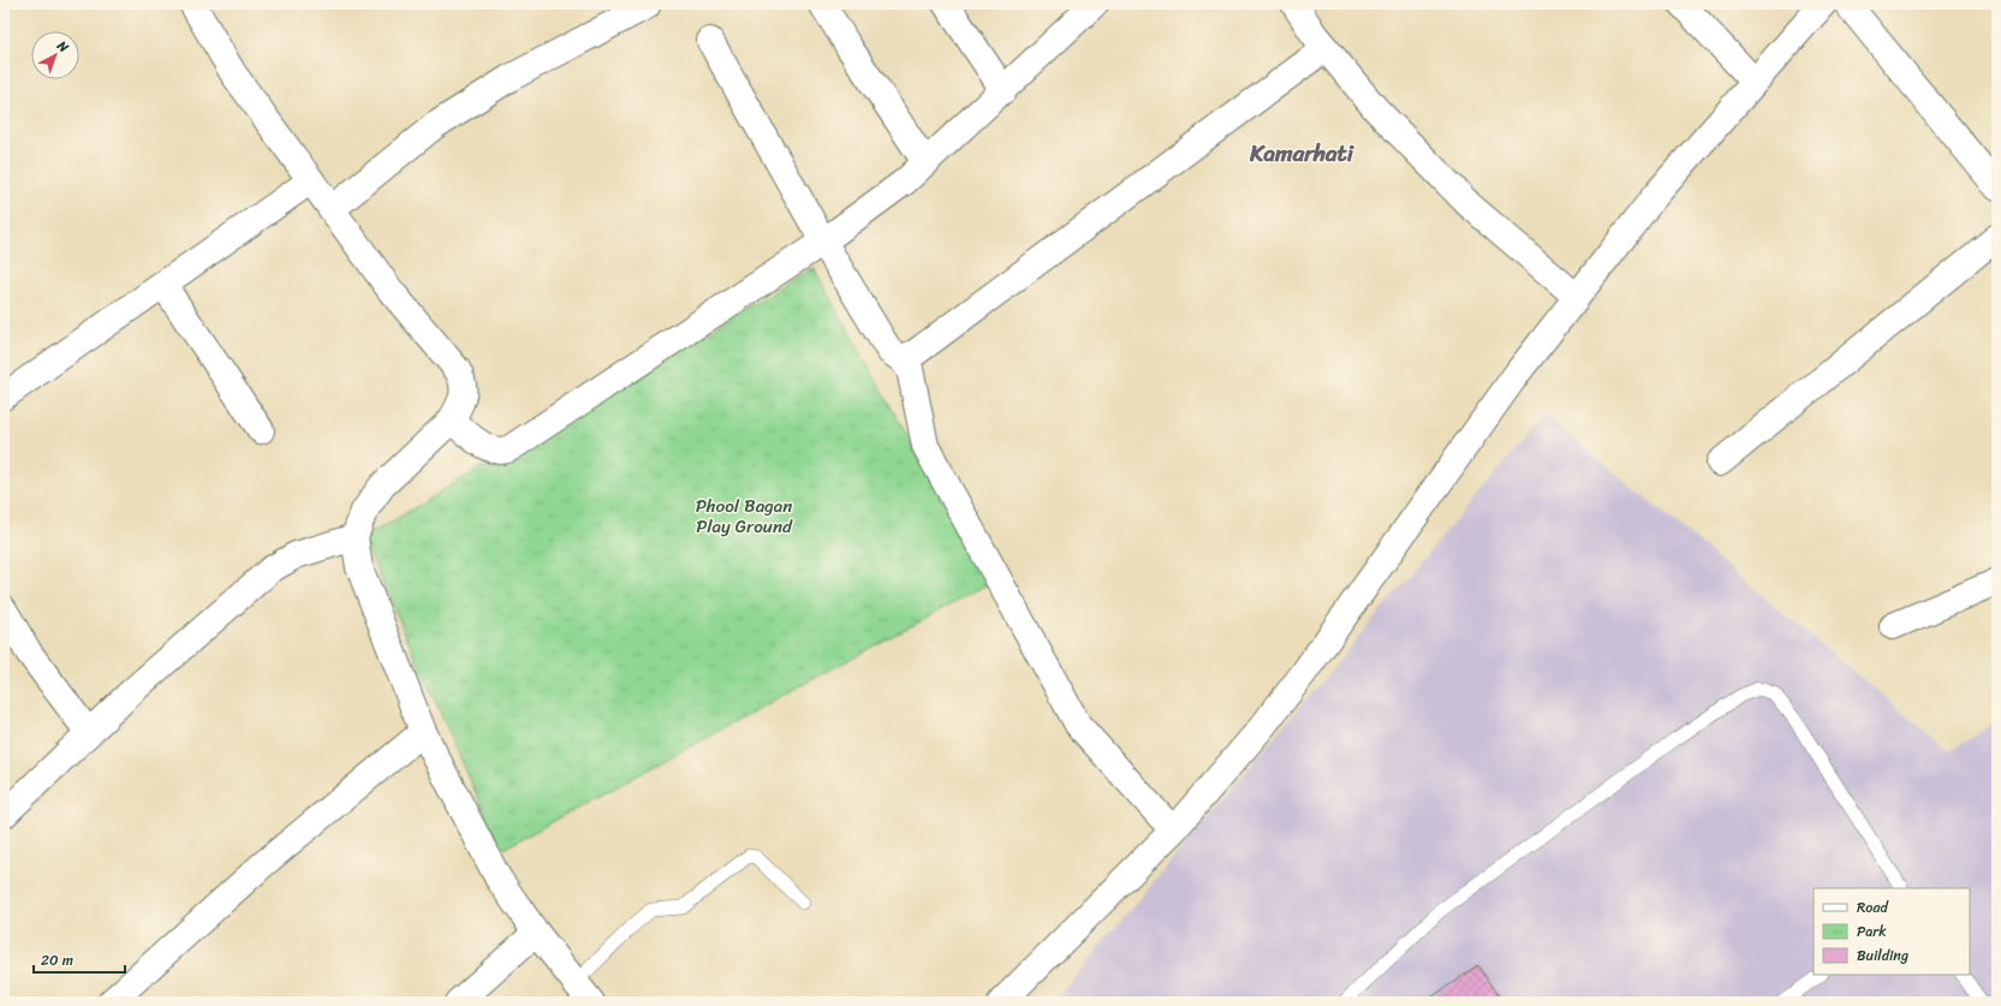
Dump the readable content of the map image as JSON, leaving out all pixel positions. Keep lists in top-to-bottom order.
{
  "districts": ["Kamarhati"],
  "parks": ["Phool Bagan Play Ground"],
  "legend": ["Road", "Park", "Building"],
  "scale_bar": "20 m",
  "north": "top right"
}
